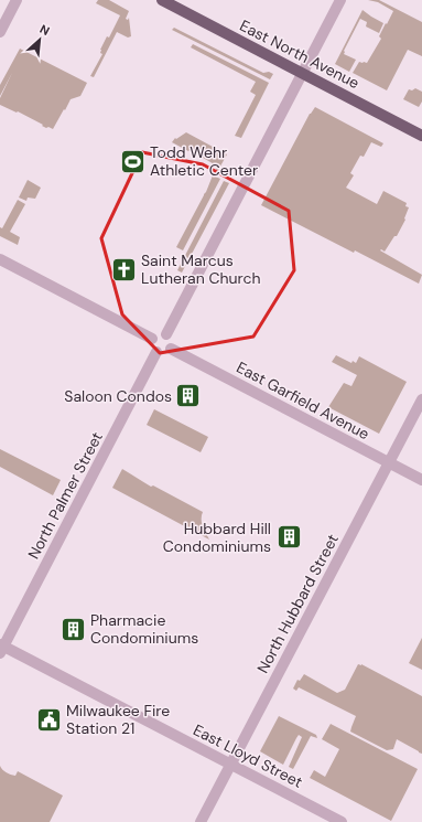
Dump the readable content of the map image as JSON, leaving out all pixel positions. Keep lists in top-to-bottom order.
{
  "streets": {
    "main road": ["East North Avenue"],
    "street": [
      "East Garfield Avenue",
      "North Palmer Street",
      "North Hubbard Street",
      "East Lloyd Street"
    ]
  },
  "crossings": [
    ["East Garfield Avenue", "North Palmer Street"],
    ["East Garfield Avenue", "North Hubbard Street"],
    ["North Palmer Street", "East Lloyd Street"],
    ["North Hubbard Street", "East Lloyd Street"]
  ],
  "places": {
    "sports": ["Todd Wehr Athletic Center"],
    "church": ["Saint Marcus Lutheran Church"],
    "building": ["Saloon Condos", "Hubbard Hill Condominiums", "Pharmacie Condominiums"],
    "public building": ["Milwaukee Fire Station 21"]
  },
  "north": "top right"
}
